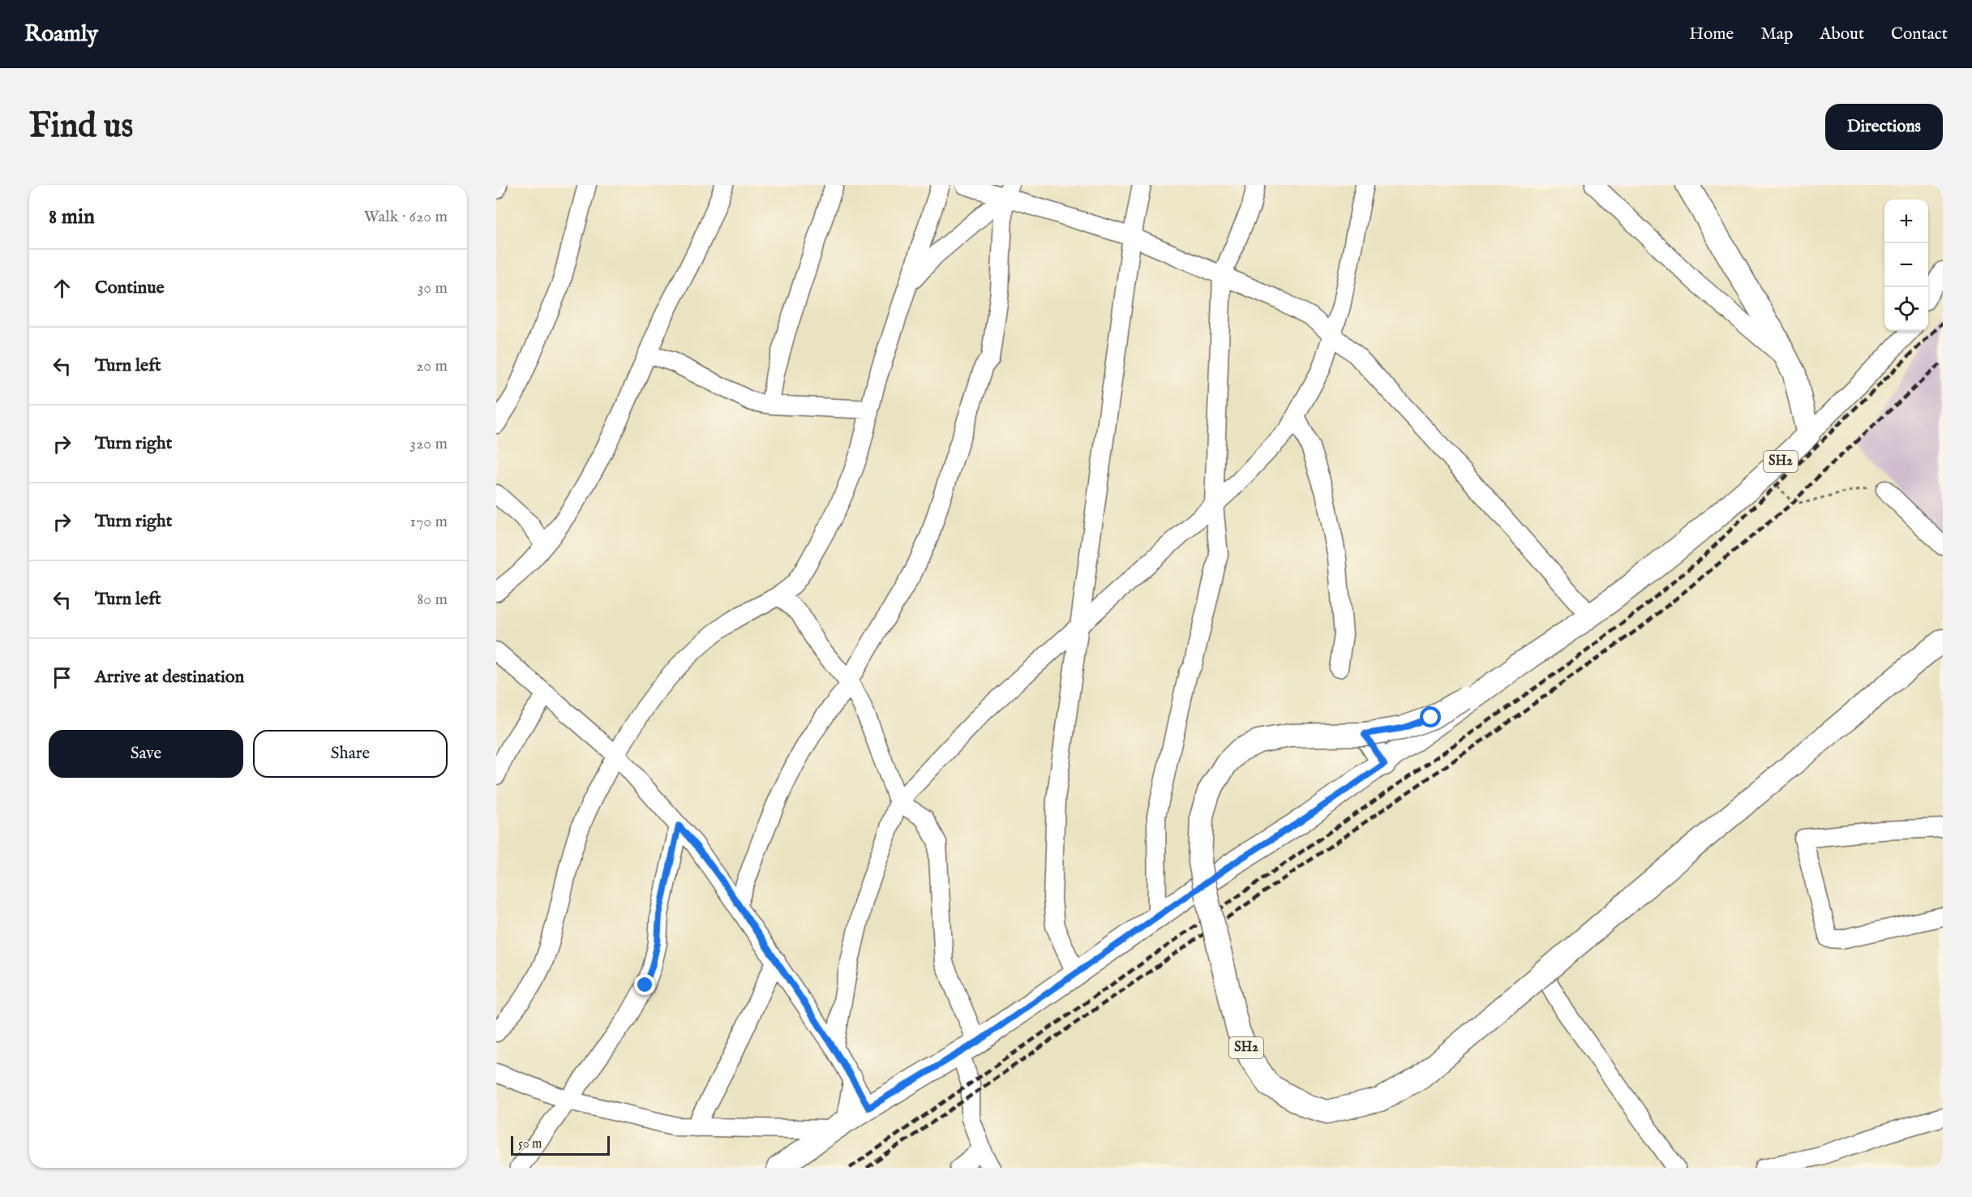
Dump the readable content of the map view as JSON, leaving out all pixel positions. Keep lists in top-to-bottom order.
{
  "streets": {
    "main road": ["SH2"]
  },
  "scale_bar": "50 m",
  "page": {
    "header": "Roamly",
    "nav": [
      "Home",
      "Map",
      "About",
      "Contact"
    ],
    "buttons": [
      "Directions",
      ["Save", "Share"]
    ],
    "title": "Find us",
    "heading": ["8 min", "Walk · 620 m"],
    "map_buttons": ["+", "−"],
    "list": [
      ["Continue", "30 m"],
      ["Turn left", "20 m"],
      ["Turn right", "320 m"],
      ["Turn right", "170 m"],
      ["Turn left", "80 m"],
      "Arrive at destination"
    ],
    "scale": "50 m"
  }
}
